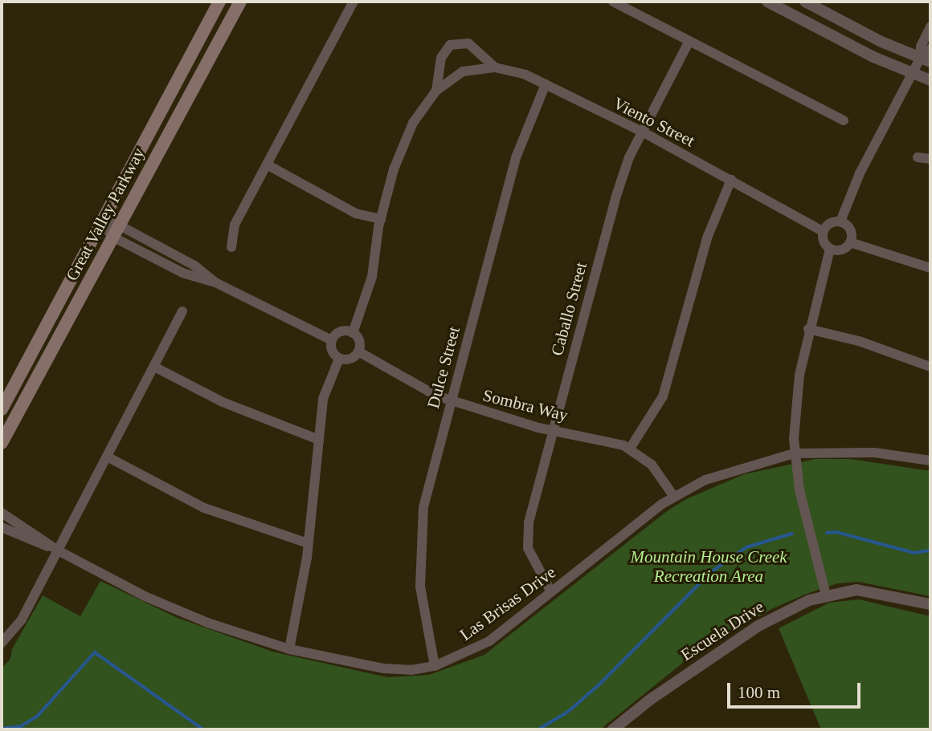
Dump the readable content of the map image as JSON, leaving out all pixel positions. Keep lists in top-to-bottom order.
{
  "streets": {
    "main road": ["Great Valley Parkway"],
    "street": [
      "Viento Street",
      "Caballo Street",
      "Dulce Street",
      "Sombra Way",
      "Las Brisas Drive",
      "Escuela Drive"
    ]
  },
  "crossings": [
    ["Viento Street", "Caballo Street"],
    ["Viento Street", "Dulce Street"],
    ["Caballo Street", "Sombra Way"],
    ["Caballo Street", "Las Brisas Drive"],
    ["Dulce Street", "Sombra Way"],
    ["Dulce Street", "Las Brisas Drive"],
    ["Sombra Way", "Las Brisas Drive"]
  ],
  "parks": ["Mountain House Creek Recreation Area"],
  "scale_bar": "100 m"
}
